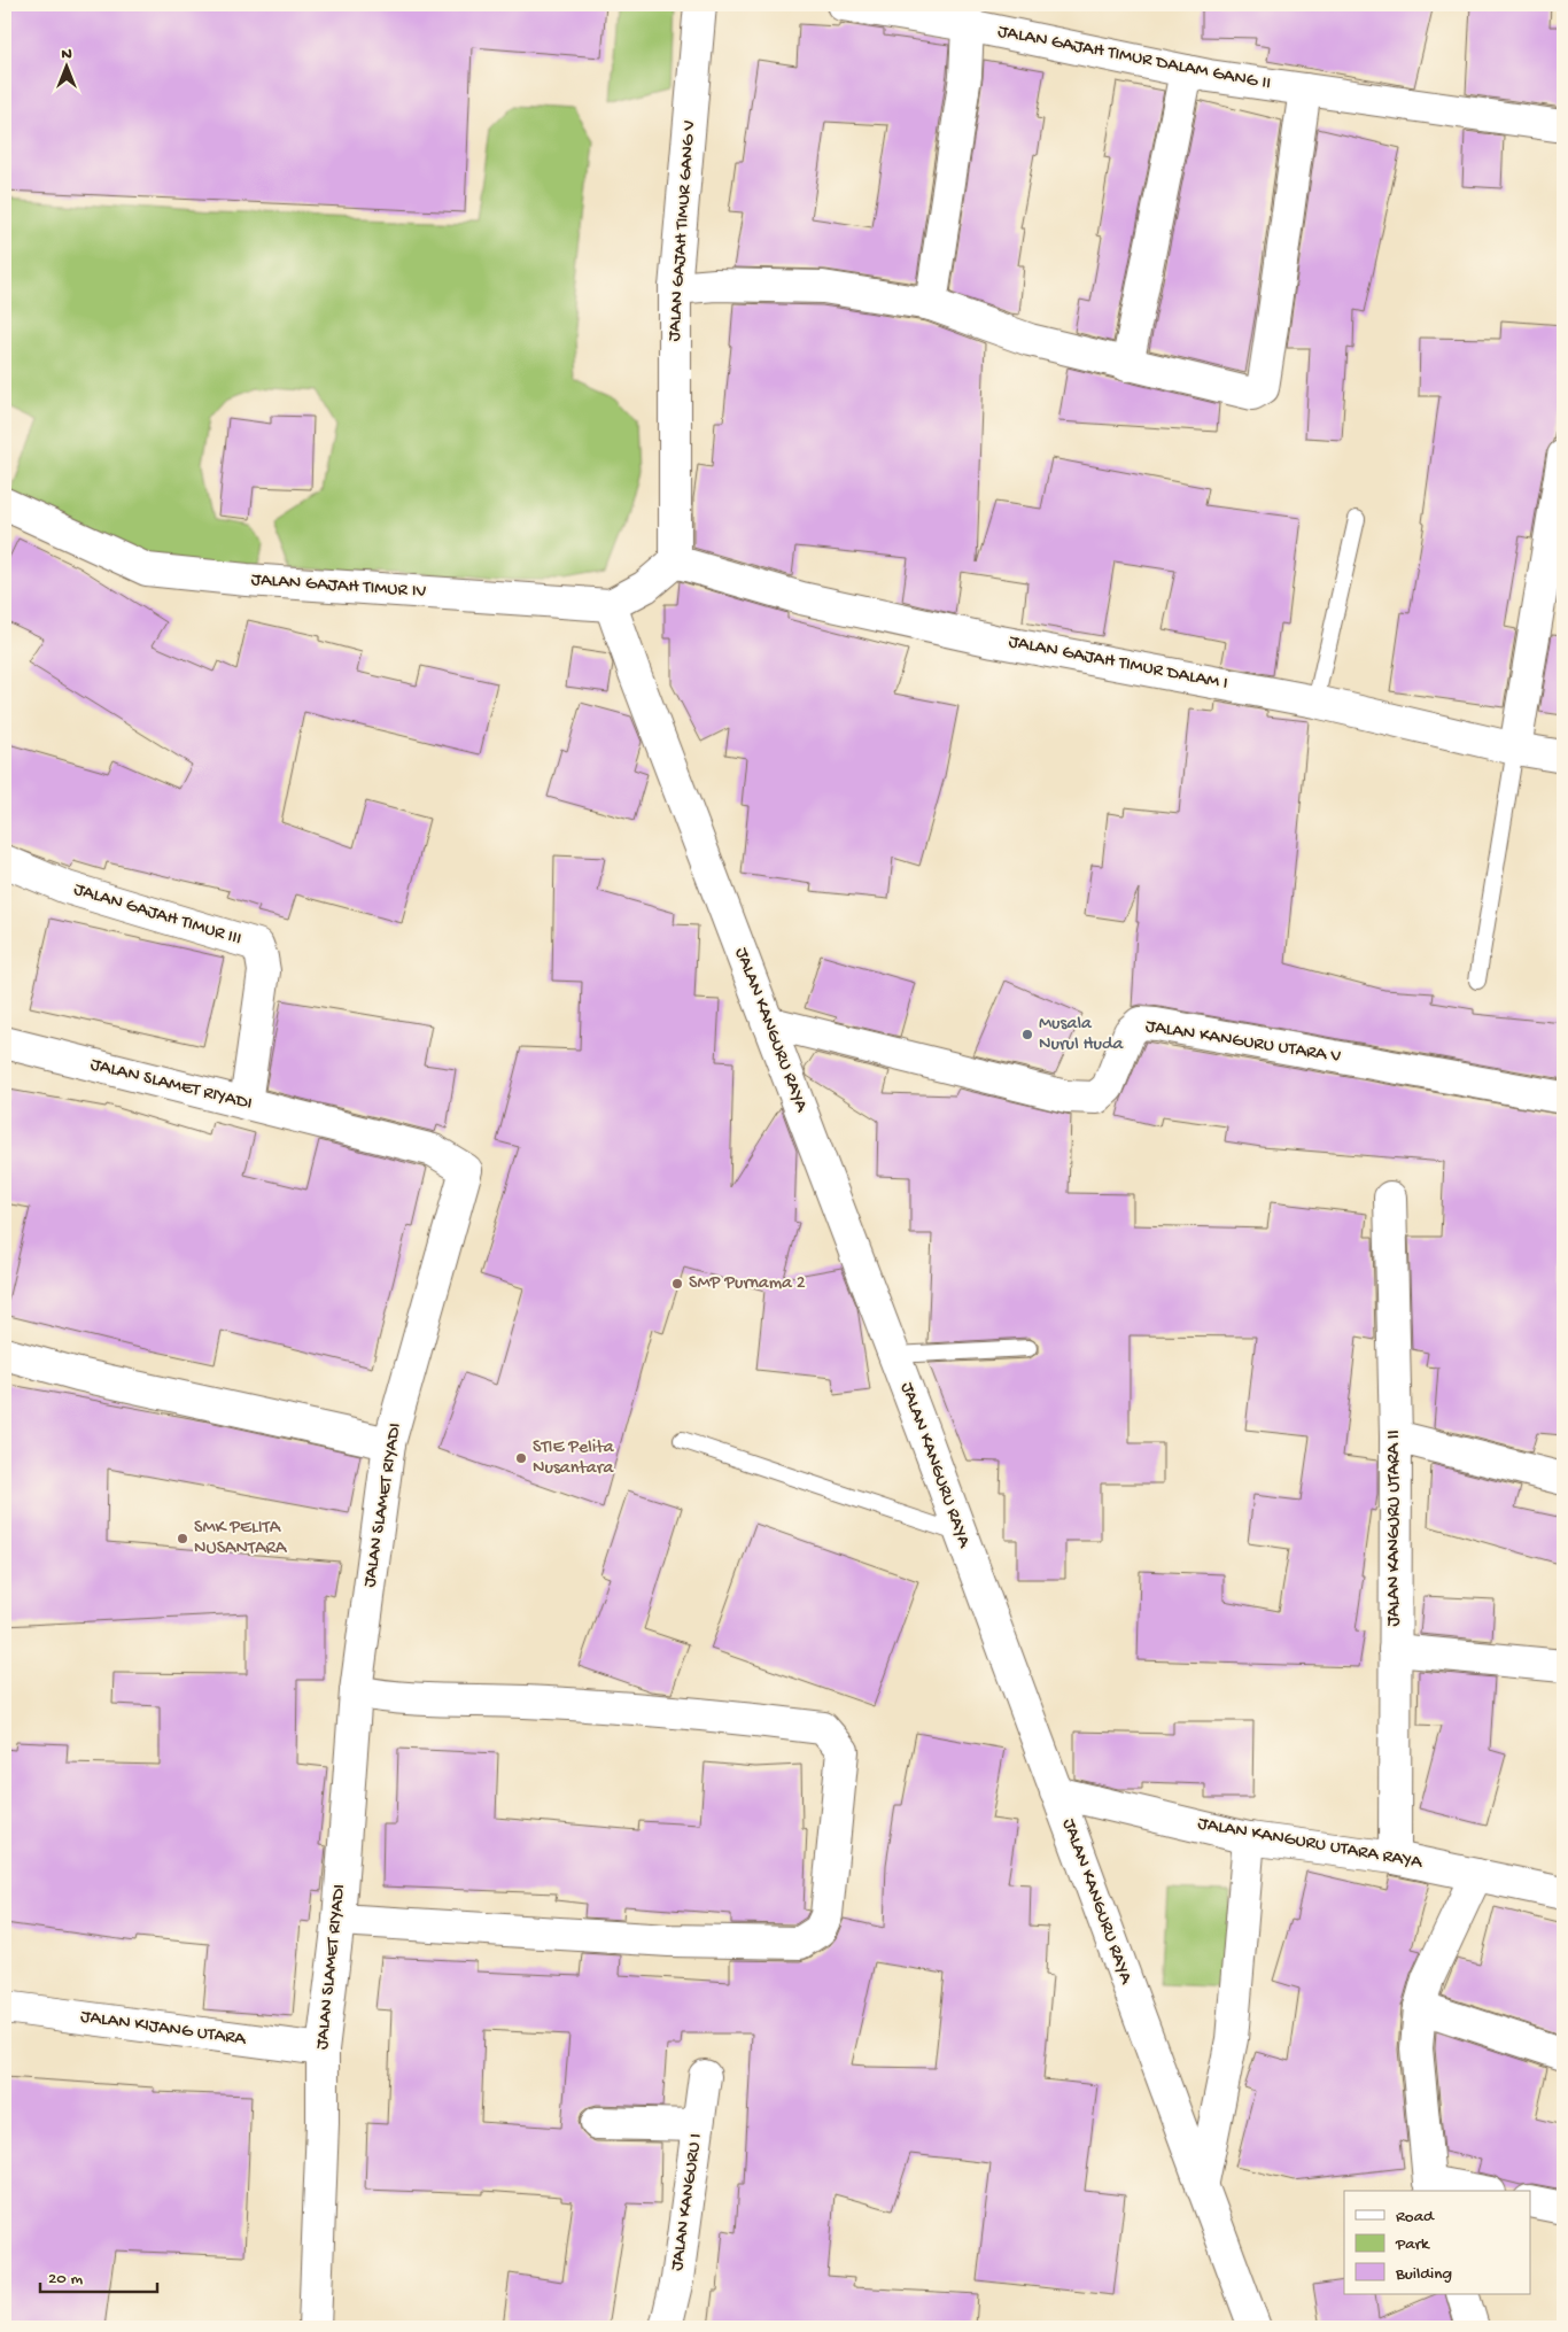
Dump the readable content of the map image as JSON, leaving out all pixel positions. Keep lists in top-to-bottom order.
{
  "streets": {
    "street": [
      "JALAN GAJAH TIMUR DALAM GANG II",
      "JALAN GAJAH TIMUR GANG V",
      "JALAN GAJAH TIMUR IV",
      "JALAN GAJAH TIMUR DALAM I",
      "JALAN GAJAH TIMUR III",
      "JALAN KANGURU RAYA",
      "JALAN KANGURU UTARA V",
      "JALAN SLAMET RIYADI",
      "JALAN KANGURU UTARA II",
      "JALAN KANGURU UTARA RAYA",
      "JALAN KIJANG UTARA",
      "JALAN KANGURU I"
    ]
  },
  "crossings": [
    ["JALAN GAJAH TIMUR GANG V", "JALAN GAJAH TIMUR DALAM I"],
    ["JALAN GAJAH TIMUR IV", "JALAN KANGURU RAYA"],
    ["JALAN GAJAH TIMUR III", "JALAN SLAMET RIYADI"],
    ["JALAN KANGURU RAYA", "JALAN KANGURU UTARA V"],
    ["JALAN KANGURU RAYA", "JALAN KANGURU UTARA RAYA"],
    ["JALAN SLAMET RIYADI", "JALAN KIJANG UTARA"],
    ["JALAN KANGURU UTARA II", "JALAN KANGURU UTARA RAYA"]
  ],
  "places": [
    "Musala Nurul Huda",
    "SMP Purnama 2",
    "STIE Pelita Nusantara",
    "SMK PELITA NUSANTARA"
  ],
  "legend": ["Road", "Park", "Building"],
  "scale_bar": "20 m",
  "north": "top"
}
